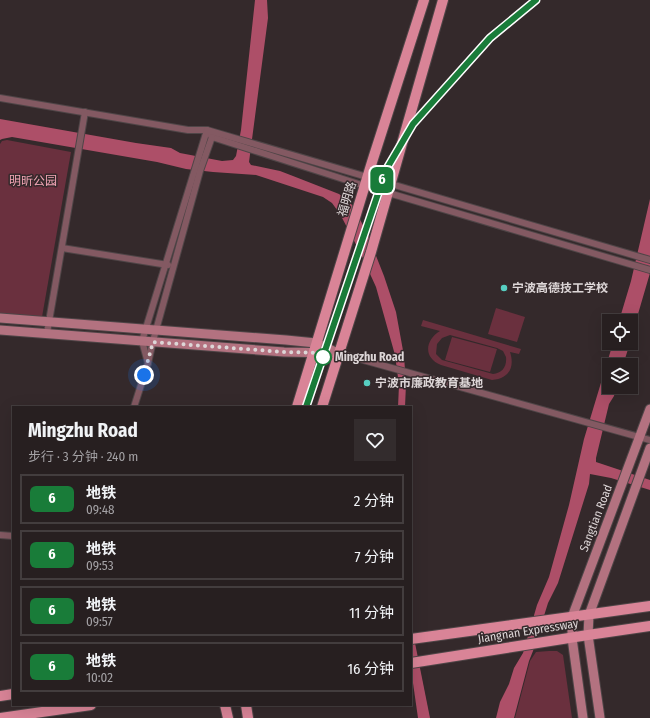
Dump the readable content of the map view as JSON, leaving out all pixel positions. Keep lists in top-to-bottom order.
{
  "streets": {
    "main road": ["福明路", "Sangtian Road", "Jiangnan Expressway"]
  },
  "crossings": [
    ["Sangtian Road", "Jiangnan Expressway"]
  ],
  "parks": ["明昕公园"],
  "places": ["宁波高德技工学校", "Mingzhu Road", "宁波市廉政教育基地"],
  "lines": ["metro line 6"],
  "page": {
    "on_map": "6",
    "heading": ["Mingzhu Road", "步行 · 3 分钟 · 240 m"],
    "list": [
      {
        "mark": "6",
        "name": "地铁",
        "note": "09:48",
        "value": "2 分钟"
      },
      {
        "mark": "6",
        "name": "地铁",
        "note": "09:53",
        "value": "7 分钟"
      },
      {
        "mark": "6",
        "name": "地铁",
        "note": "09:57",
        "value": "11 分钟"
      },
      {
        "mark": "6",
        "name": "地铁",
        "note": "10:02",
        "value": "16 分钟"
      }
    ]
  }
}
